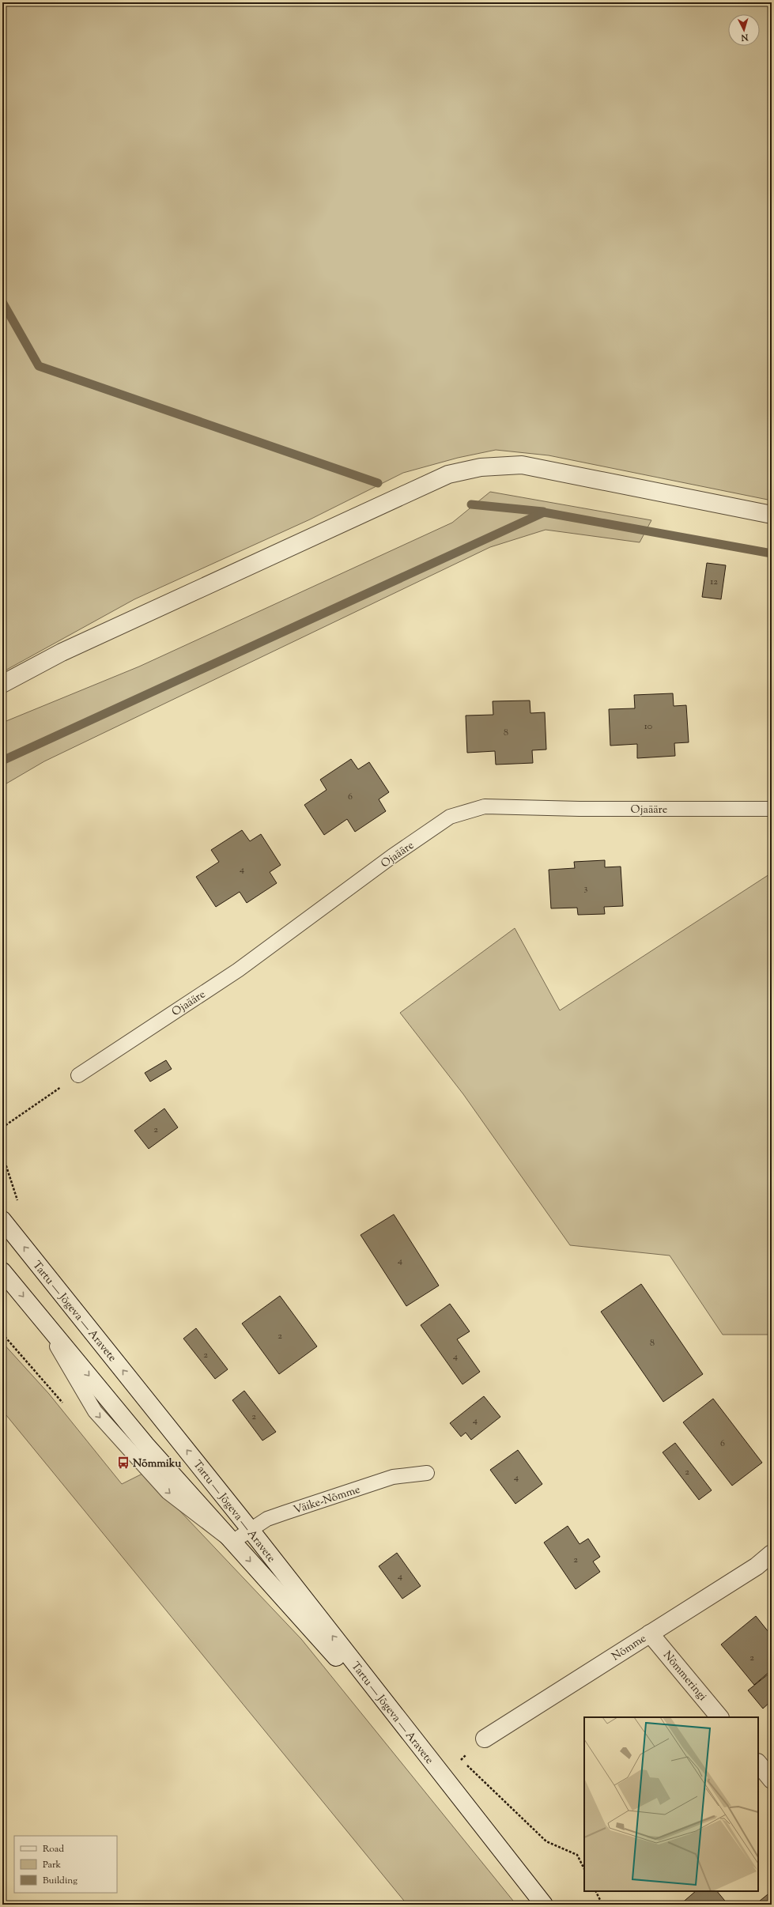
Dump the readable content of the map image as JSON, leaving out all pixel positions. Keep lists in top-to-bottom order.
{
  "streets": {
    "main road": ["Tartu — Jõgeva — Aravete", "Nõmme", "Nõmmeringi"],
    "lane": ["Ojaääre", "Väike-Nõmme"]
  },
  "crossings": [
    ["Tartu — Jõgeva — Aravete", "Väike-Nõmme"],
    ["Nõmme", "Nõmmeringi"]
  ],
  "places": {
    "bus stop": ["Nõmmiku"]
  },
  "house_numbers": [
    "12",
    "10",
    "8",
    "6",
    "4",
    "3",
    "2",
    "4",
    "2",
    "8",
    "2",
    "4",
    "2",
    "4",
    "6",
    "2",
    "4",
    "2",
    "4",
    "2"
  ],
  "legend": ["Road", "Park", "Building"],
  "north": "bottom"
}
